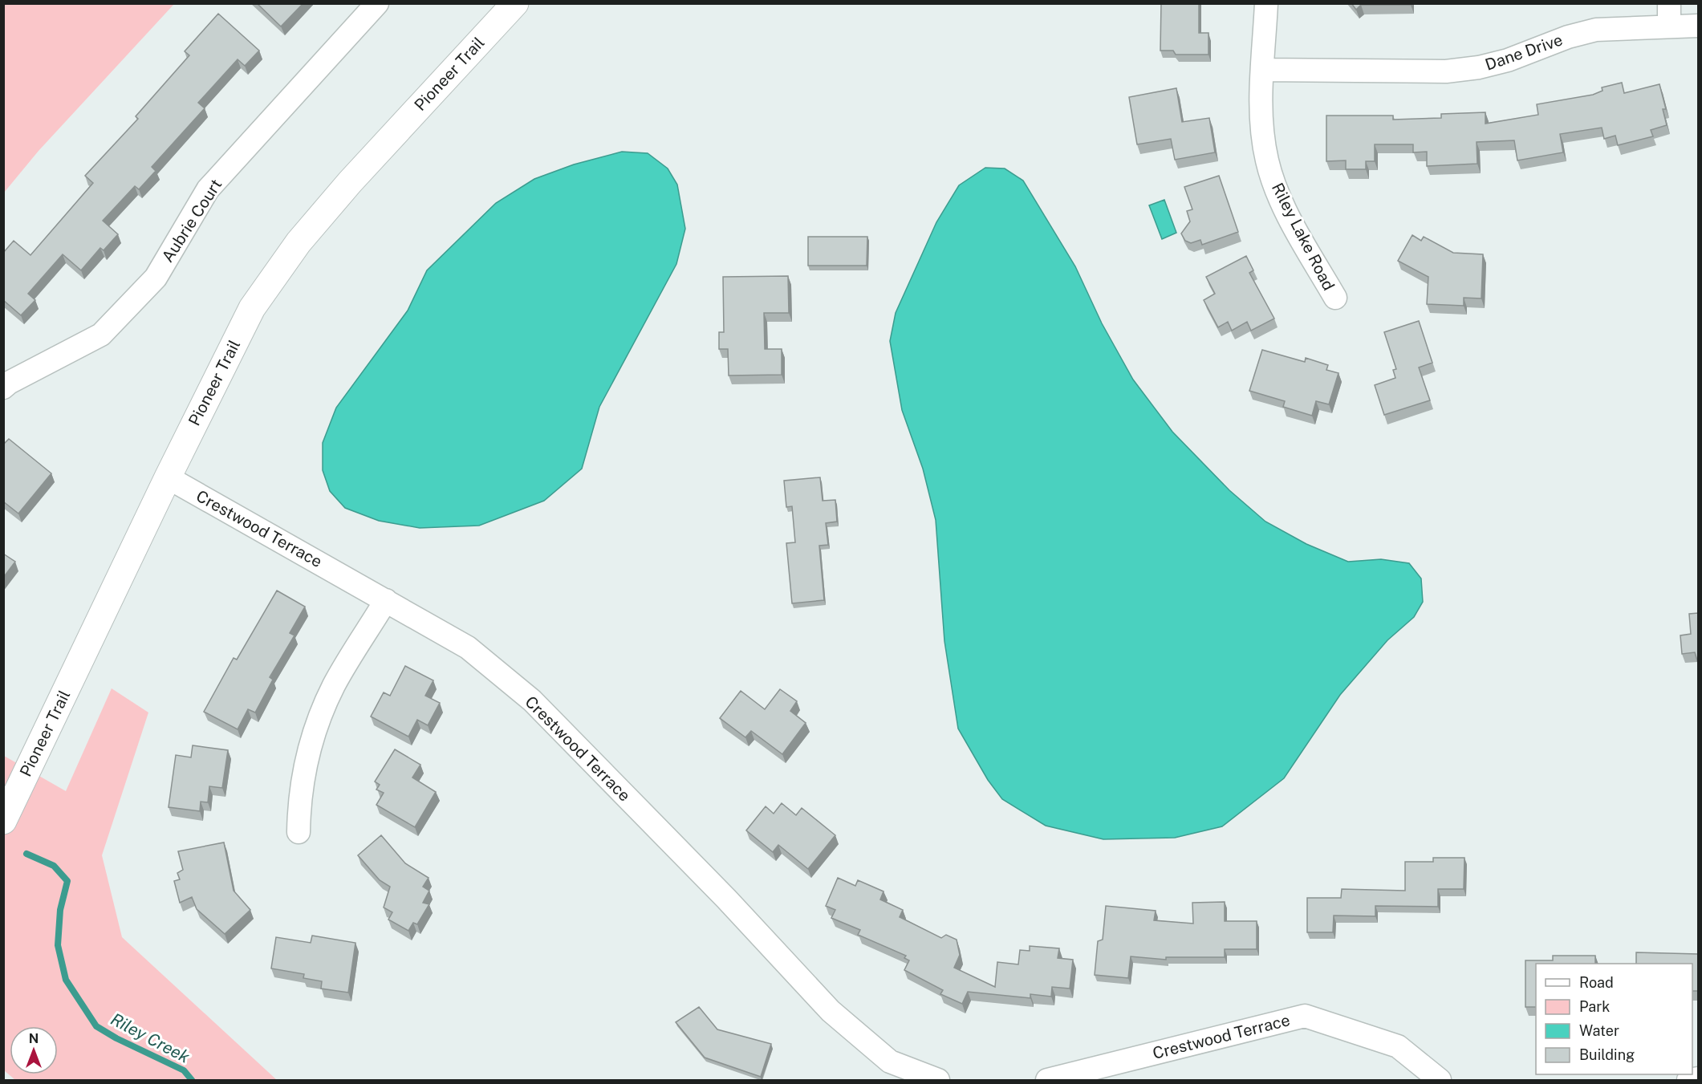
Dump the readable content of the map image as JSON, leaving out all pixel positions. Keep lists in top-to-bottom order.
{
  "streets": {
    "main road": ["Pioneer Trail"],
    "street": [
      "Dane Drive",
      "Aubrie Court",
      "Riley Lake Road",
      "Crestwood Terrace"
    ]
  },
  "crossings": [
    ["Dane Drive", "Riley Lake Road"],
    ["Pioneer Trail", "Crestwood Terrace"]
  ],
  "water": ["Riley Creek"],
  "legend": [
    "Road",
    "Park",
    "Water",
    "Building"
  ],
  "north": "top"
}
